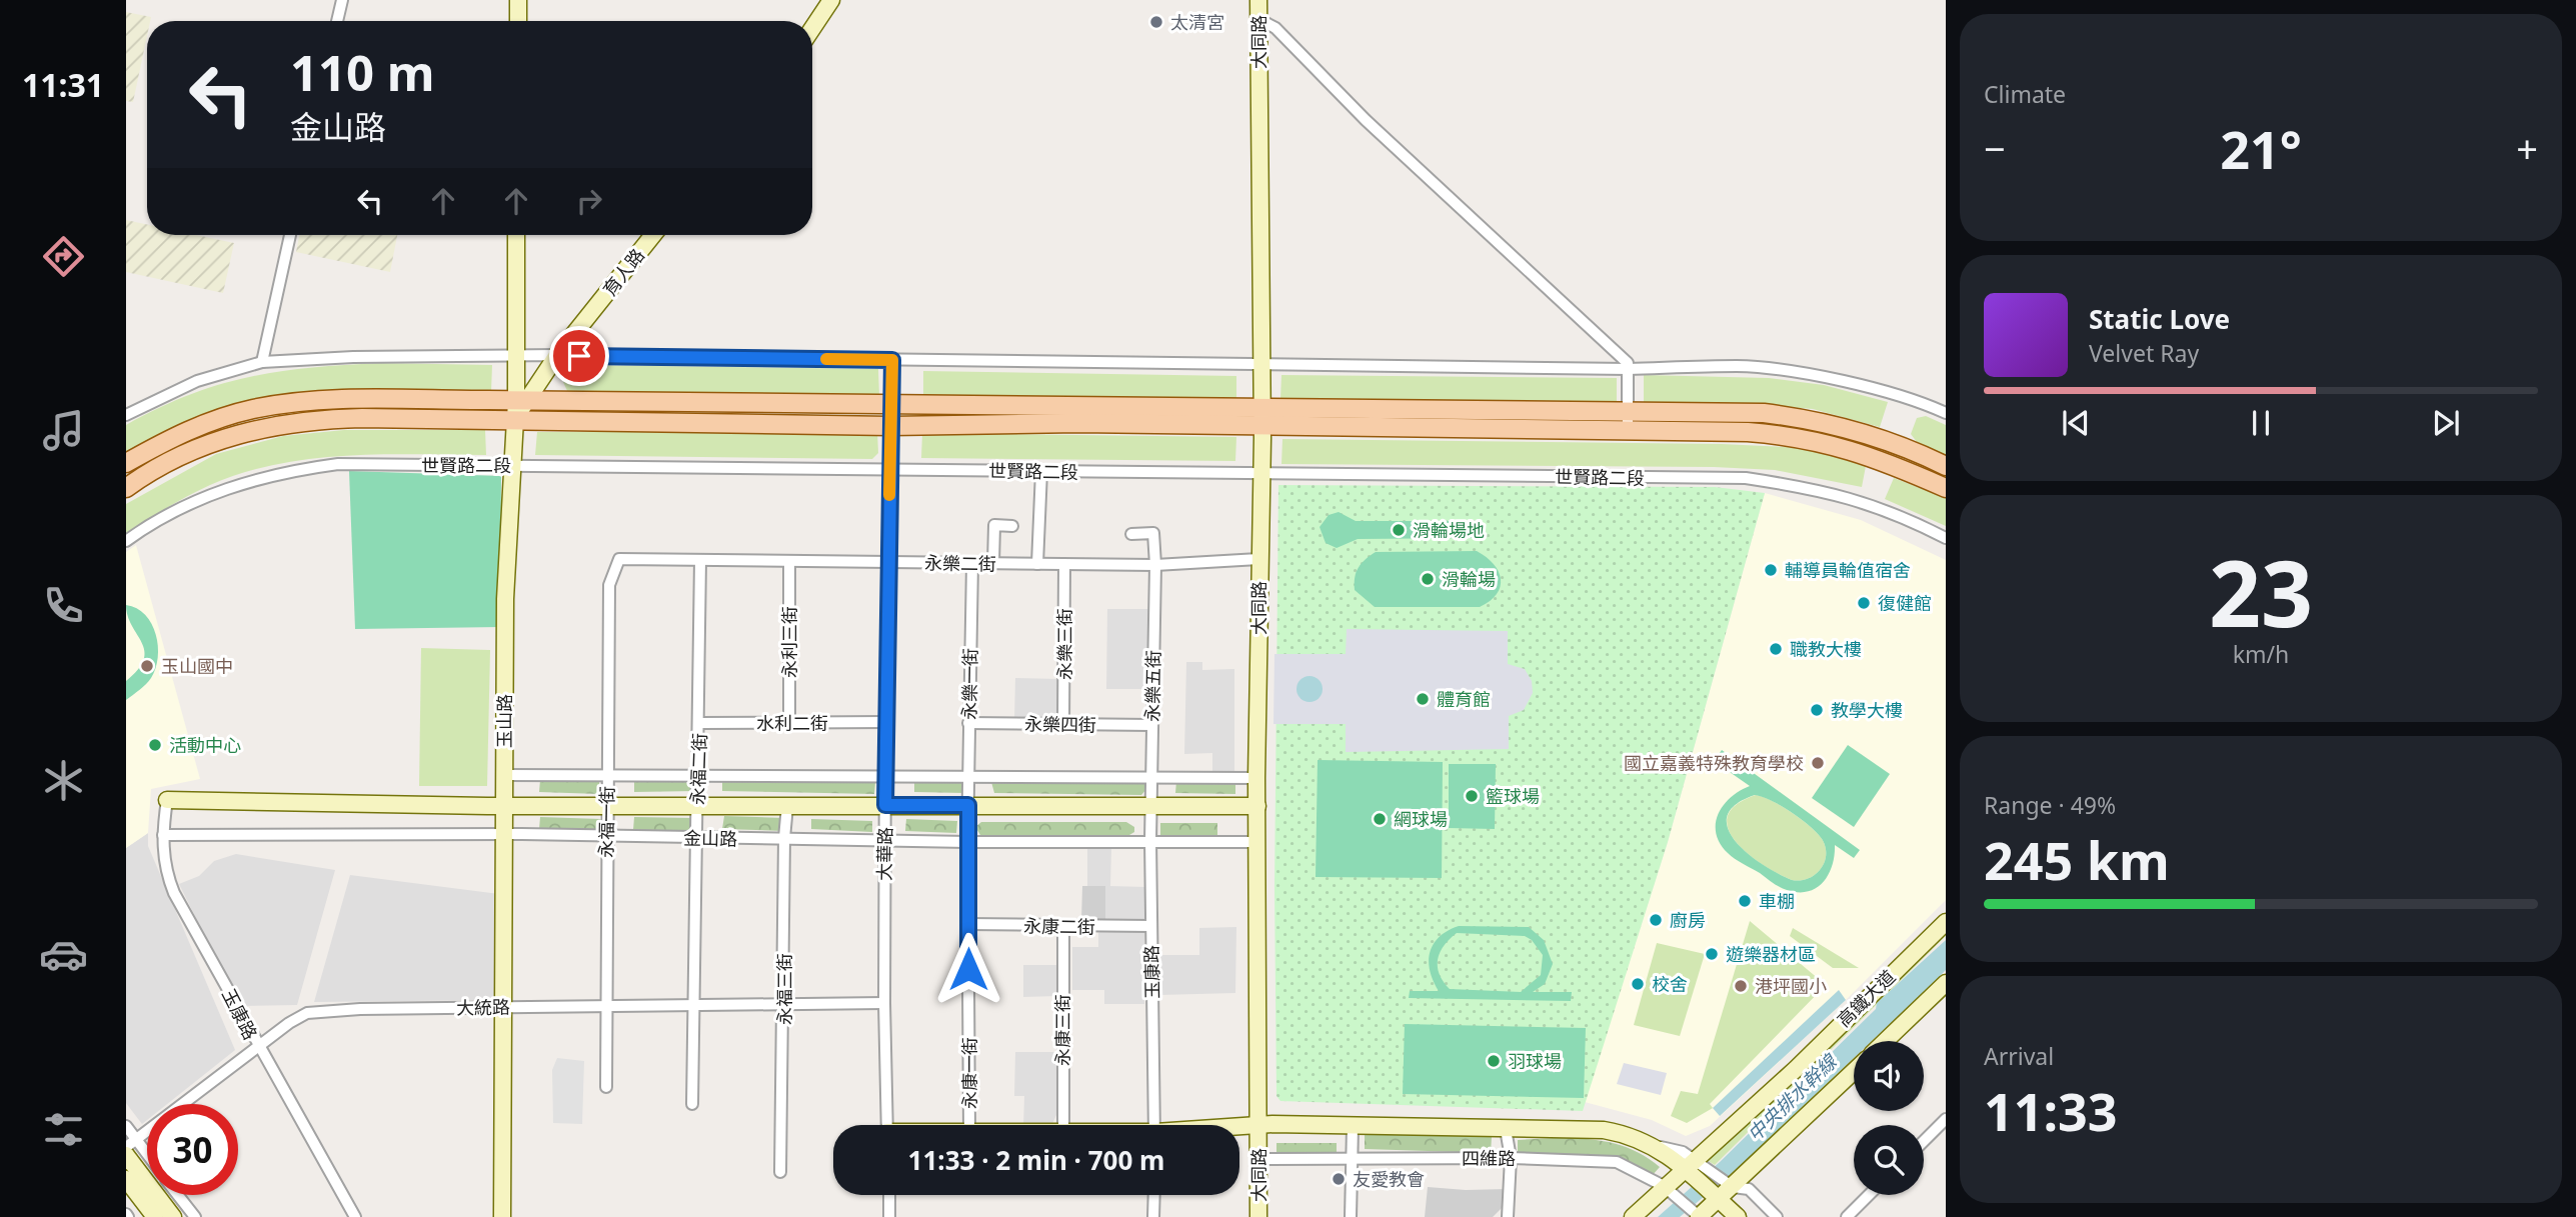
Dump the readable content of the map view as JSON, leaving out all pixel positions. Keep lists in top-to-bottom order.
{
  "streets": {
    "street": [
      "大同路",
      "育人路",
      "世賢路二段",
      "永樂二街",
      "永利三街",
      "永樂三街",
      "永樂一街",
      "永樂五街",
      "玉山路",
      "水利二街",
      "永樂四街",
      "永福二街",
      "永福一街",
      "金山路",
      "大華路",
      "永康二街",
      "玉康路",
      "永福三街",
      "高鐵大道",
      "大統路",
      "永康三街",
      "永康一街",
      "四維路"
    ]
  },
  "crossings": [
    ["大同路", "世賢路二段"],
    ["大同路", "永樂二街"],
    ["大同路", "金山路"],
    ["大同路", "四維路"],
    ["育人路", "玉山路"],
    ["世賢路二段", "玉山路"],
    ["世賢路二段", "大華路"],
    ["永樂二街", "永利三街"],
    ["永樂二街", "永樂三街"],
    ["永樂二街", "永樂一街"],
    ["永樂二街", "永樂五街"],
    ["永樂二街", "永福二街"],
    ["永樂二街", "永福一街"],
    ["永樂二街", "大華路"],
    ["永利三街", "水利二街"],
    ["永樂三街", "永樂四街"],
    ["永樂一街", "永樂四街"],
    ["永樂一街", "金山路"],
    ["永樂一街", "永康一街"],
    ["永樂五街", "永樂四街"],
    ["永樂五街", "金山路"],
    ["永樂五街", "玉康路"],
    ["玉山路", "金山路"],
    ["玉山路", "大統路"],
    ["水利二街", "永福二街"],
    ["水利二街", "大華路"],
    ["永福二街", "金山路"],
    ["永福二街", "大統路"],
    ["永福一街", "金山路"],
    ["永福一街", "大統路"],
    ["金山路", "大華路"],
    ["金山路", "玉康路"],
    ["金山路", "永福三街"],
    ["金山路", "永康一街"],
    ["大華路", "大統路"],
    ["永康二街", "玉康路"],
    ["永康二街", "永康三街"],
    ["永康二街", "永康一街"],
    ["玉康路", "大統路"],
    ["永福三街", "大統路"],
    ["高鐵大道", "四維路"]
  ],
  "water": ["中央排水幹線"],
  "places": [
    "太清宮",
    "滑輪場地",
    "輔導員輪值宿舍",
    "滑輪場",
    "復健館",
    "職教大樓",
    "玉山國中",
    "體育館",
    "教學大樓",
    "活動中心",
    "國立嘉義特殊教育學校",
    "籃球場",
    "網球場",
    "車棚",
    "廚房",
    "遊樂器材區",
    "校舍",
    "港坪國小",
    "羽球場",
    "友愛教會"
  ],
  "page": {
    "tabs": "11:31",
    "tile": [
      "Climate",
      ["23", "km/h"],
      ["Range · 49%", "245 km"],
      ["Arrival", "11:33"]
    ],
    "turn": ["110 m", "金山路"],
    "heat": ["−", "21°", "+"],
    "song": ["Static Love", "Velvet Ray"],
    "limit": "30",
    "trip": "11:33 · 2 min · 700 m"
  }
}
